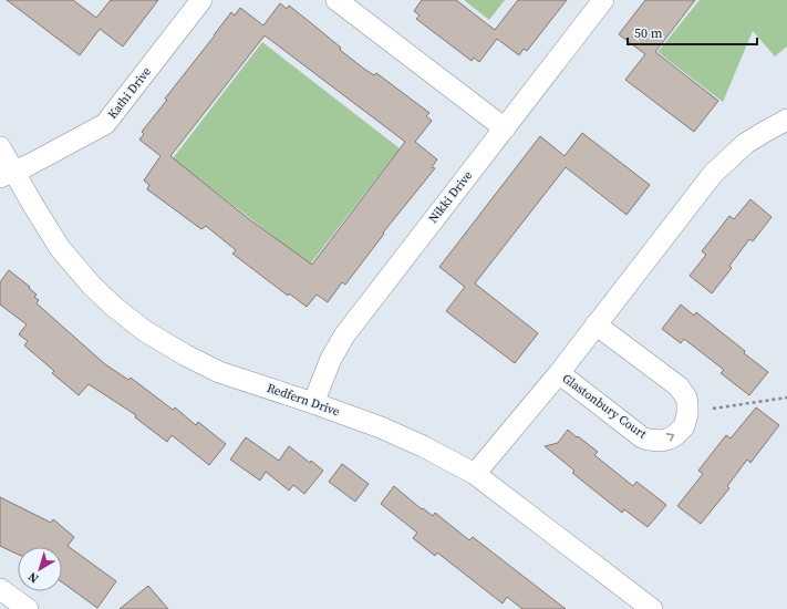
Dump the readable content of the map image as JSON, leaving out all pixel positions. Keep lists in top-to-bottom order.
{
  "streets": {
    "street": [
      "Kathi Drive",
      "Nikki Drive",
      "Redfern Drive",
      "Glastonbury Court"
    ]
  },
  "crossings": [
    ["Kathi Drive", "Redfern Drive"],
    ["Nikki Drive", "Redfern Drive"],
    ["Redfern Drive", "Glastonbury Court"]
  ],
  "scale_bar": "50 m",
  "north": "bottom left"
}
